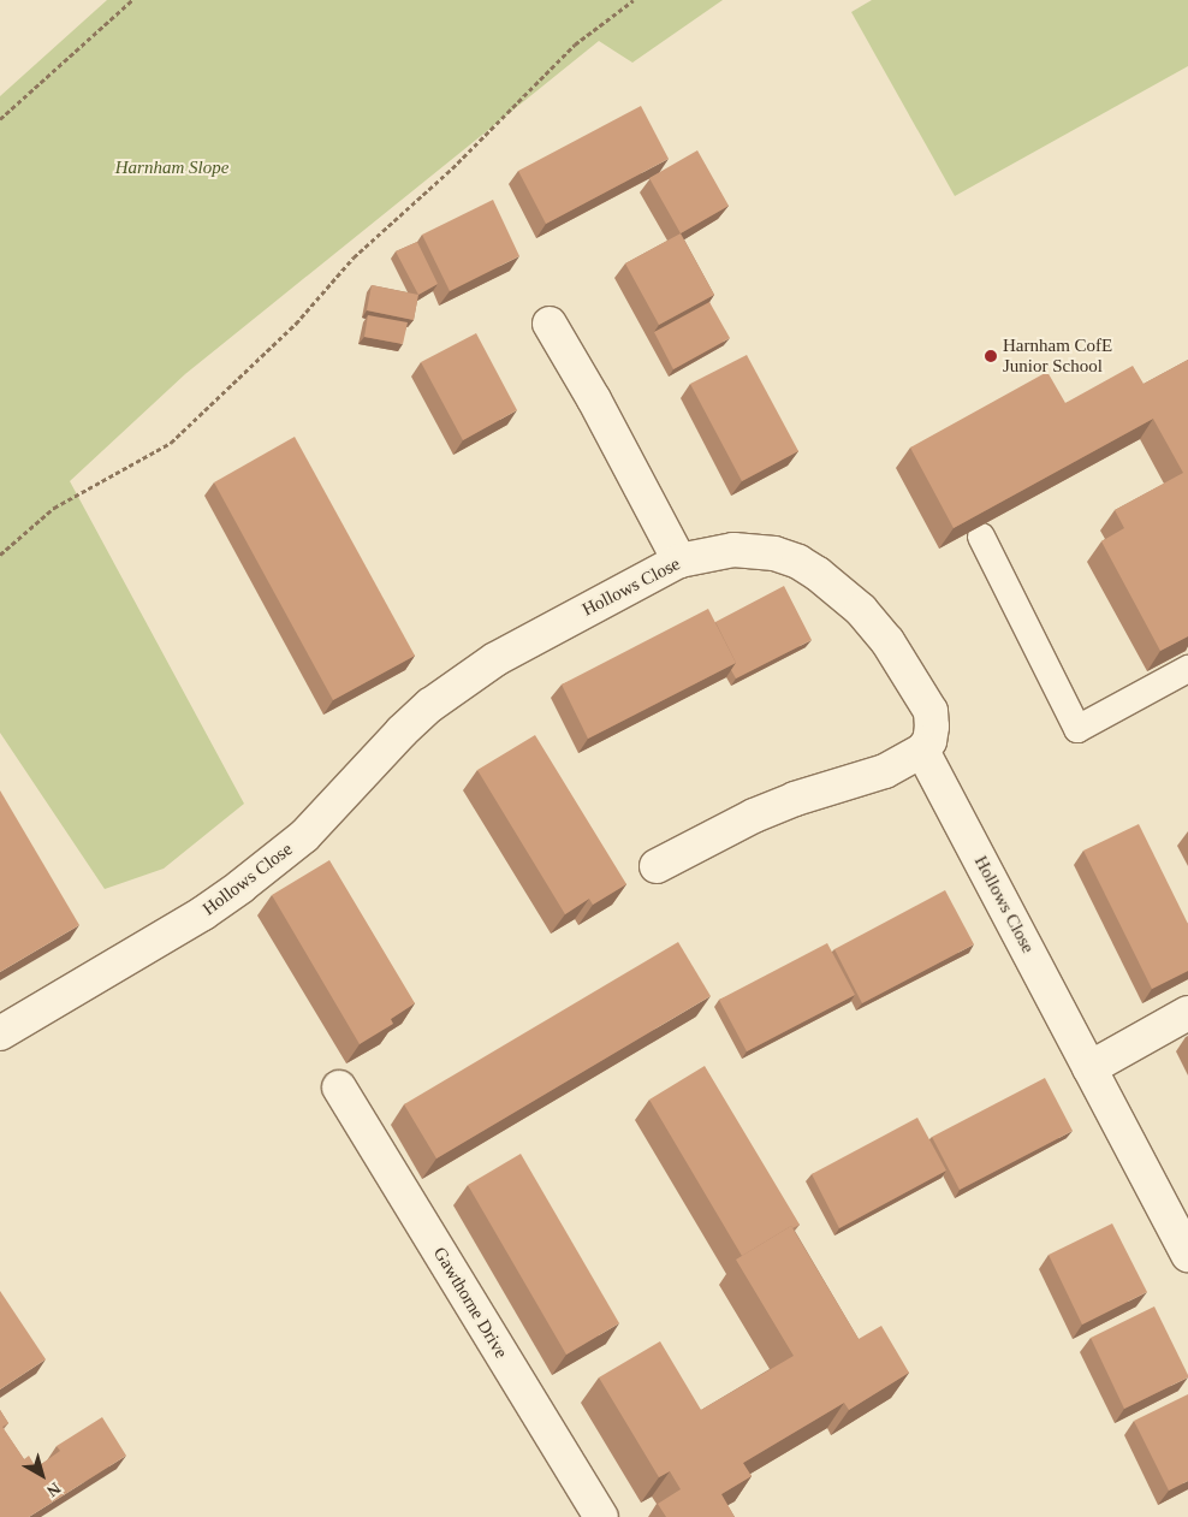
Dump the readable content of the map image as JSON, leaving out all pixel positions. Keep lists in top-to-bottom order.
{
  "streets": {
    "street": ["Hollows Close", "Gawthorne Drive"]
  },
  "parks": ["Harnham Slope"],
  "places": ["Harnham CofE Junior School"],
  "north": "bottom right"
}
